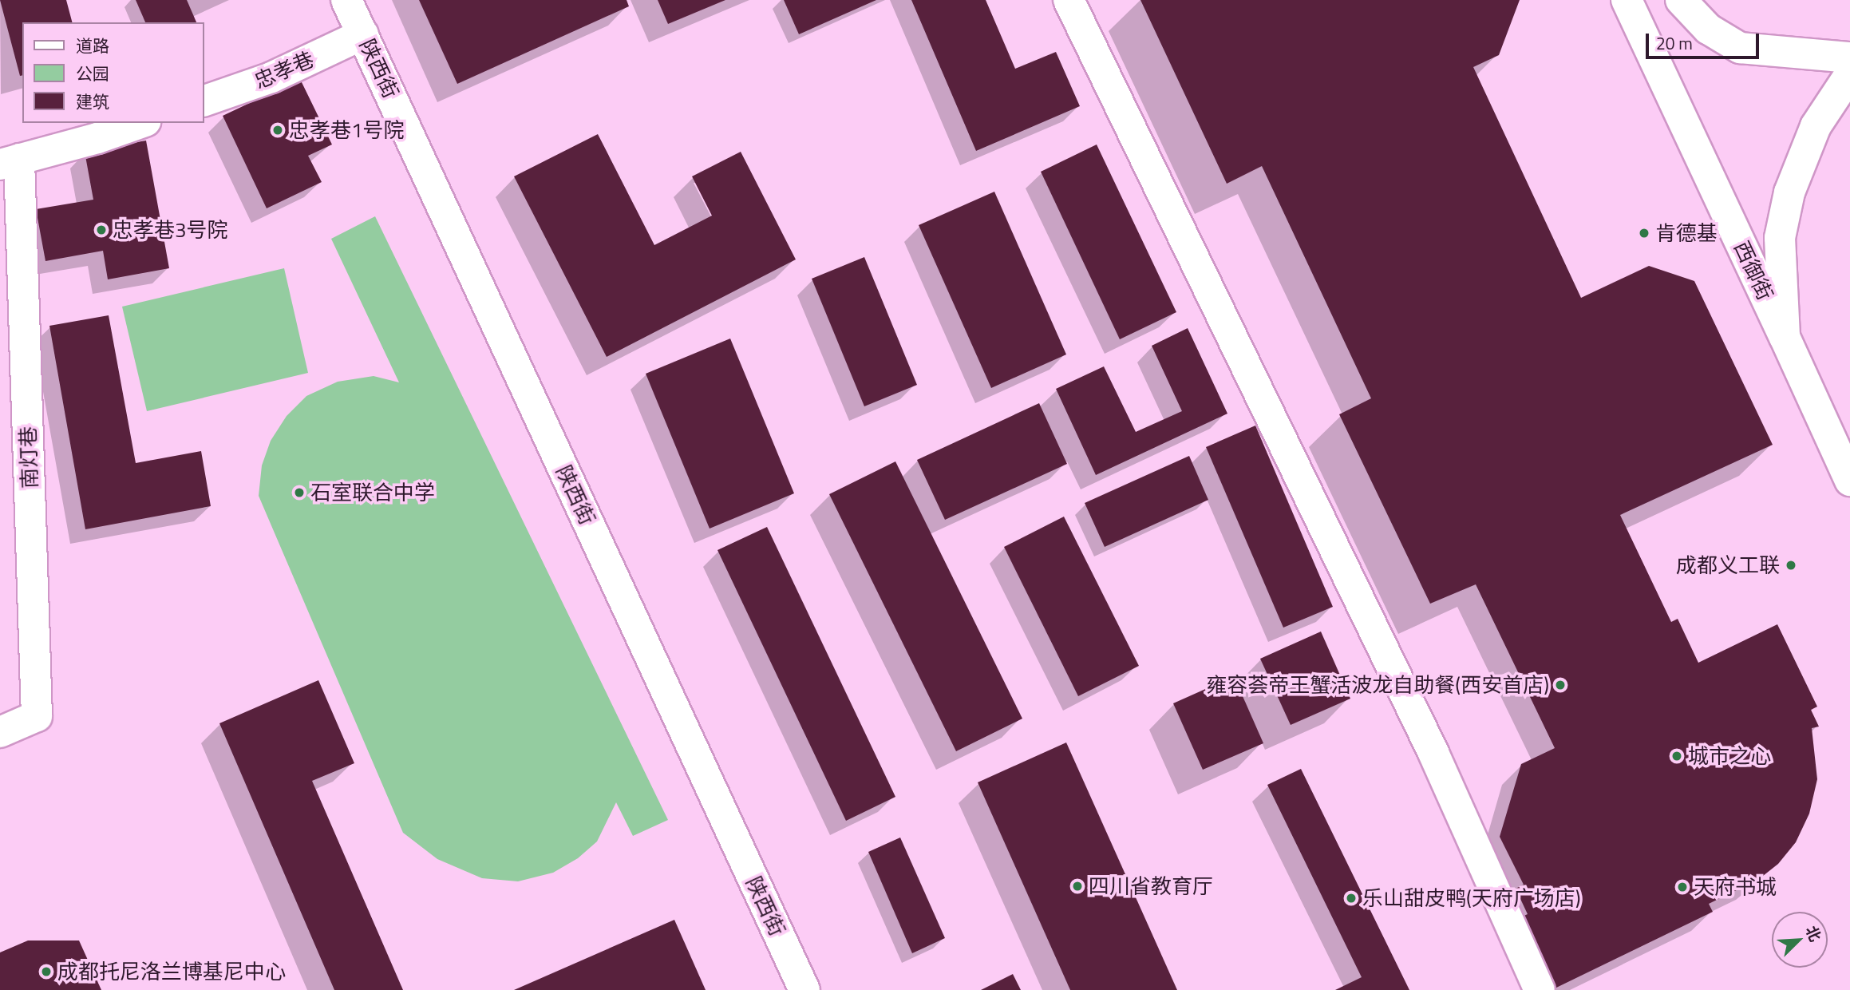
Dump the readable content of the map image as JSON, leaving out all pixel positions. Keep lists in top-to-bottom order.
{
  "streets": {
    "street": [
      "陕西街",
      "忠孝巷",
      "西御街",
      "南灯巷"
    ]
  },
  "crossings": [
    ["陕西街", "忠孝巷"]
  ],
  "places": [
    "忠孝巷1号院",
    "忠孝巷3号院",
    "肯德基",
    "石室联合中学",
    "成都义工联",
    "雍容荟帝王蟹活波龙自助餐(西安首店)",
    "城市之心",
    "四川省教育厅",
    "天府书城",
    "乐山甜皮鸭(天府广场店)",
    "成都托尼洛兰博基尼中心"
  ],
  "legend": ["道路", "公园", "建筑"],
  "scale_bar": "20 m",
  "north": "top right"
}
